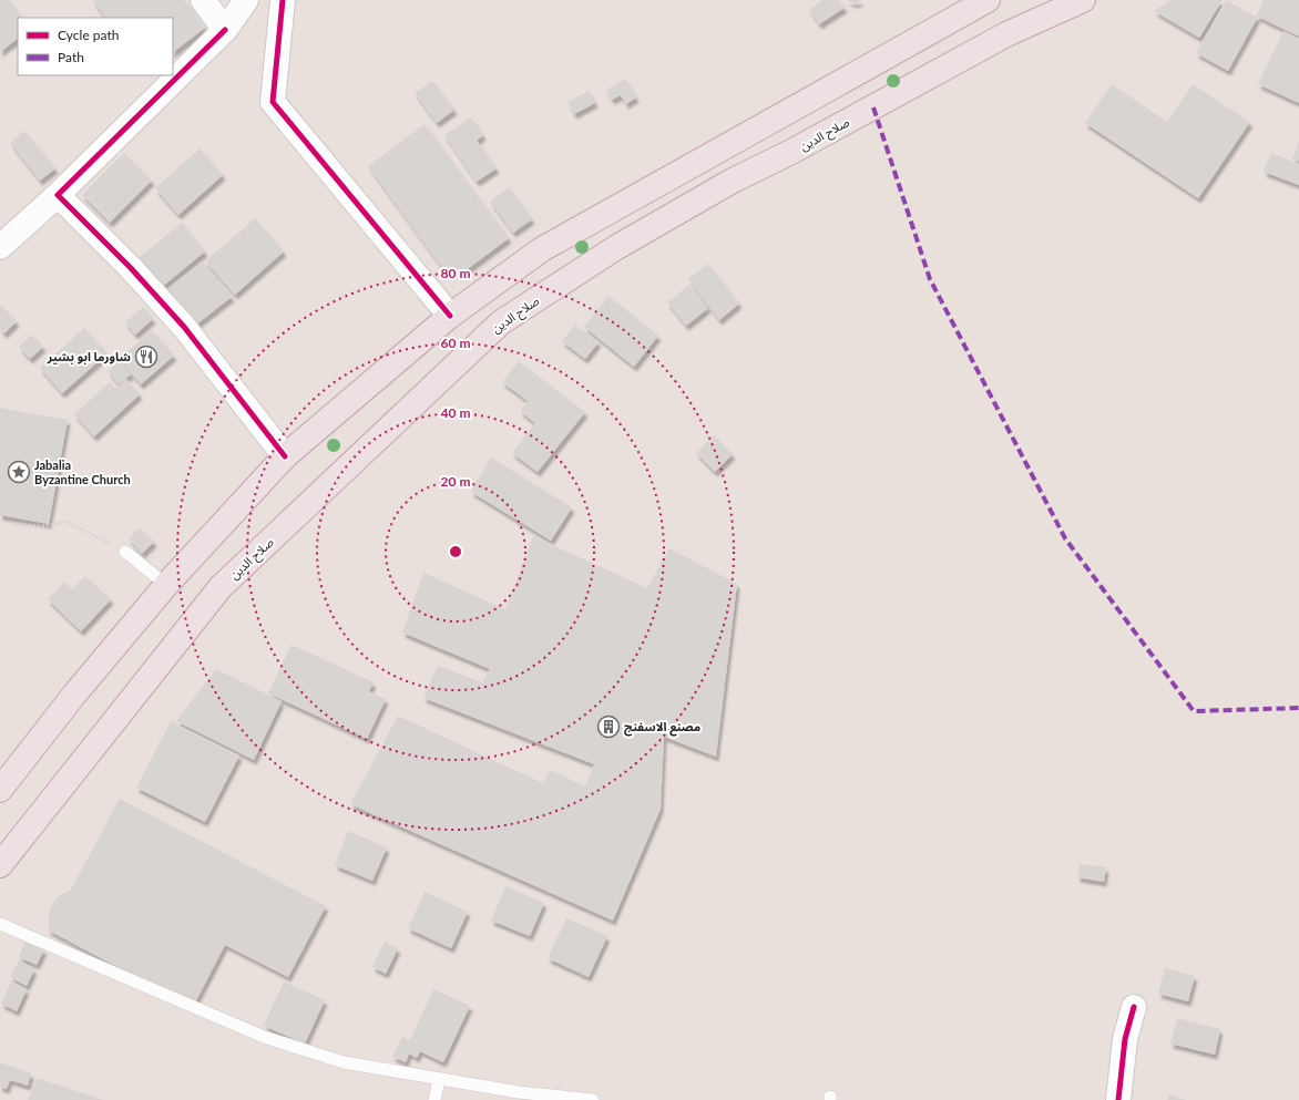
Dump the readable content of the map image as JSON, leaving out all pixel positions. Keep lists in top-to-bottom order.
{
  "streets": {
    "highway": ["صلاح الدين"]
  },
  "places": {
    "restaurant": ["شاورما ابو بشير"],
    "place": ["Jabalia Byzantine Church"],
    "building": ["مصنع الاسفنج"]
  },
  "legend": ["Cycle path", "Path"],
  "rings": [
    "80 m",
    "60 m",
    "40 m",
    "20 m"
  ]
}
